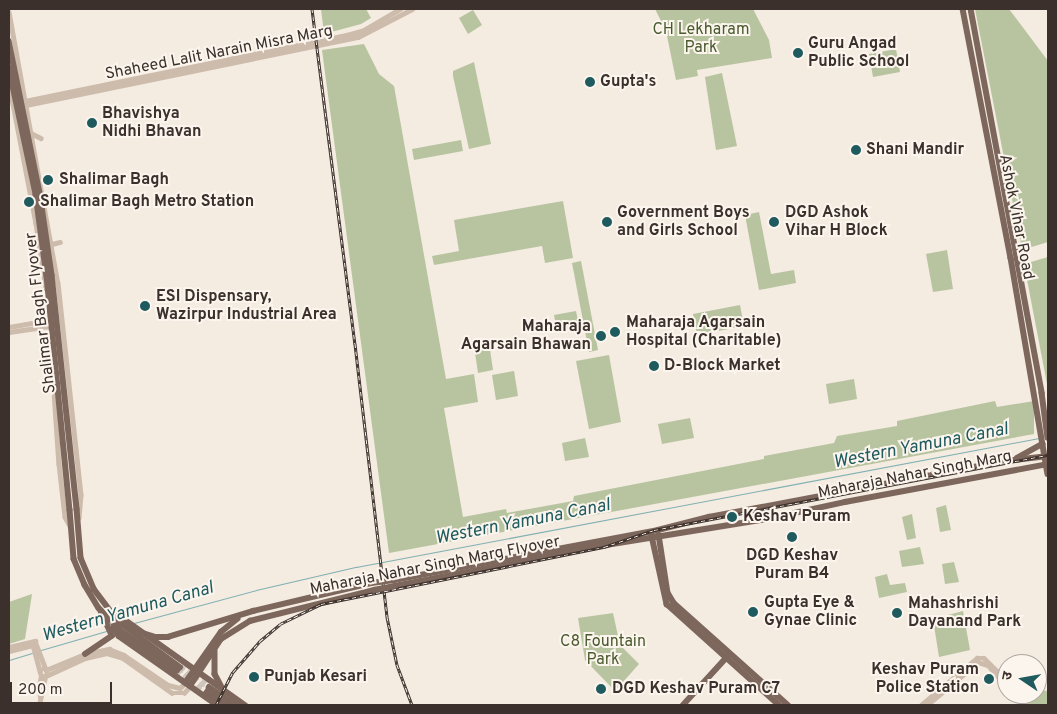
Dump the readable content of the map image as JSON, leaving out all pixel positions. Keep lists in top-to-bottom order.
{
  "streets": {
    "main road": [
      "Ashok Vihar Road",
      "Shalimar Bagh Flyover",
      "Maharaja Nahar Singh Marg",
      "Maharaja Nahar Singh Marg Flyover"
    ],
    "street": ["Shaheed Lalit Narain Misra Marg"]
  },
  "crossings": [
    ["Ashok Vihar Road", "Maharaja Nahar Singh Marg"],
    ["Maharaja Nahar Singh Marg", "Maharaja Nahar Singh Marg Flyover"]
  ],
  "water": ["Western Yamuna Canal"],
  "parks": ["CH Lekharam Park", "C8 Fountain Park"],
  "places": [
    "Guru Angad Public School",
    "Gupta's",
    "Bhavishya Nidhi Bhavan",
    "Shani Mandir",
    "Shalimar Bagh",
    "Shalimar Bagh Metro Station",
    "Government Boys and Girls School",
    "DGD Ashok Vihar H Block",
    "ESI Dispensary, Wazirpur Industrial Area",
    "Maharaja Agarsain Hospital (Charitable)",
    "Maharaja Agarsain Bhawan",
    "D-Block Market",
    "Keshav Puram",
    "DGD Keshav Puram B4",
    "Gupta Eye & Gynae Clinic",
    "Mahashrishi Dayanand Park",
    "Punjab Kesari",
    "Keshav Puram Police Station",
    "DGD Keshav Puram C7"
  ],
  "scale_bar": "200 m",
  "north": "left"
}
